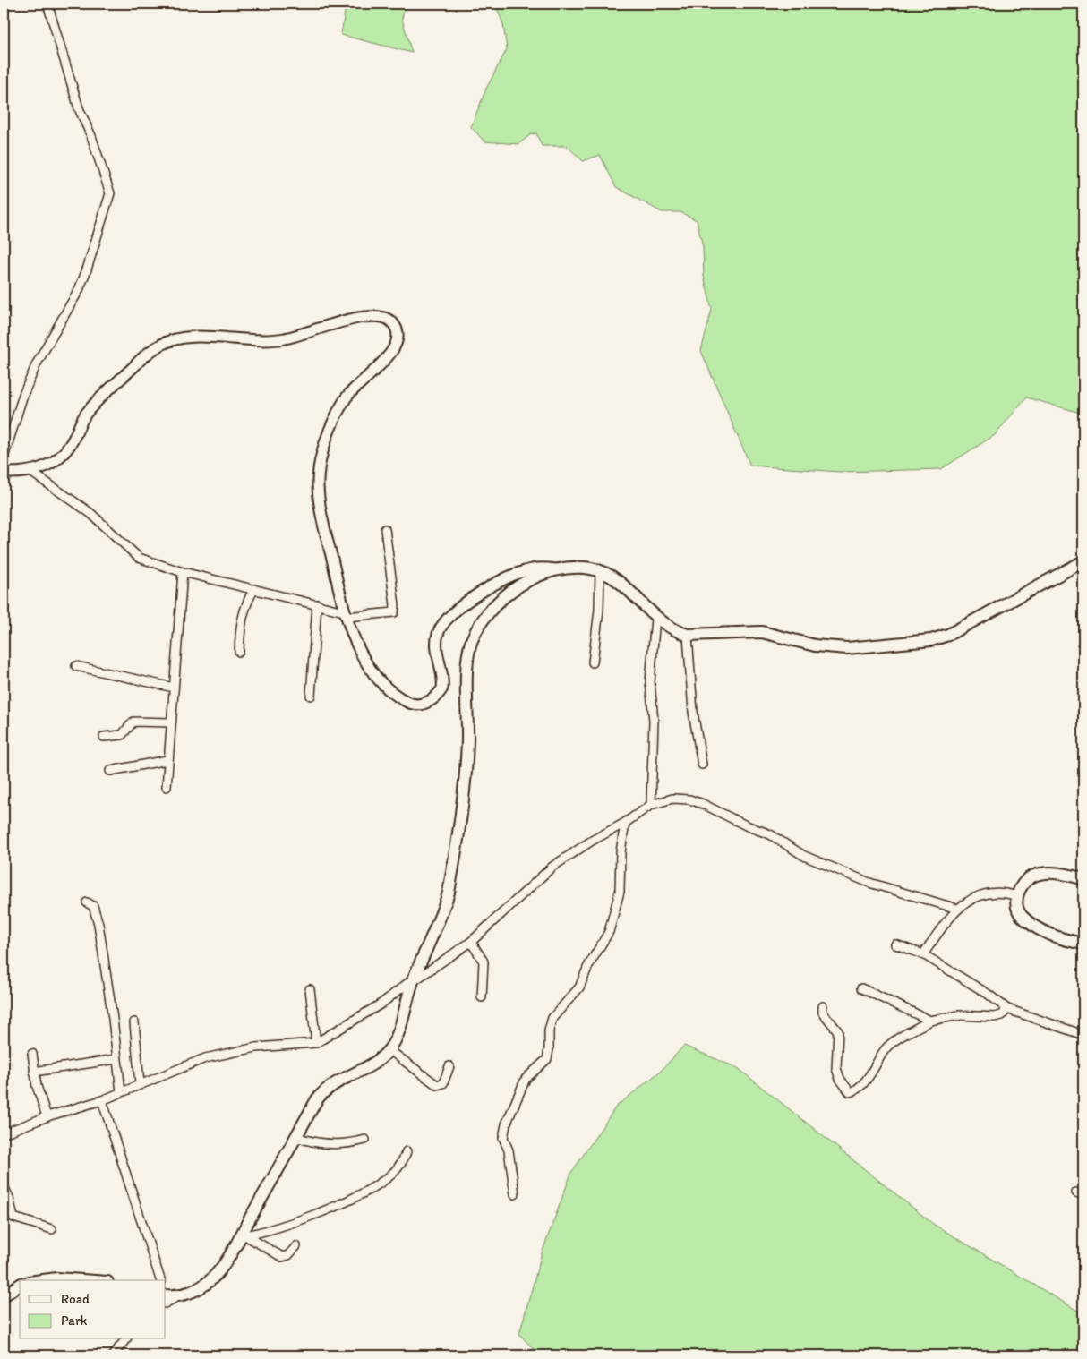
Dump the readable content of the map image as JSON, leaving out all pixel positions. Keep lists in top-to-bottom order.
{
  "legend": ["Road", "Park"]
}
